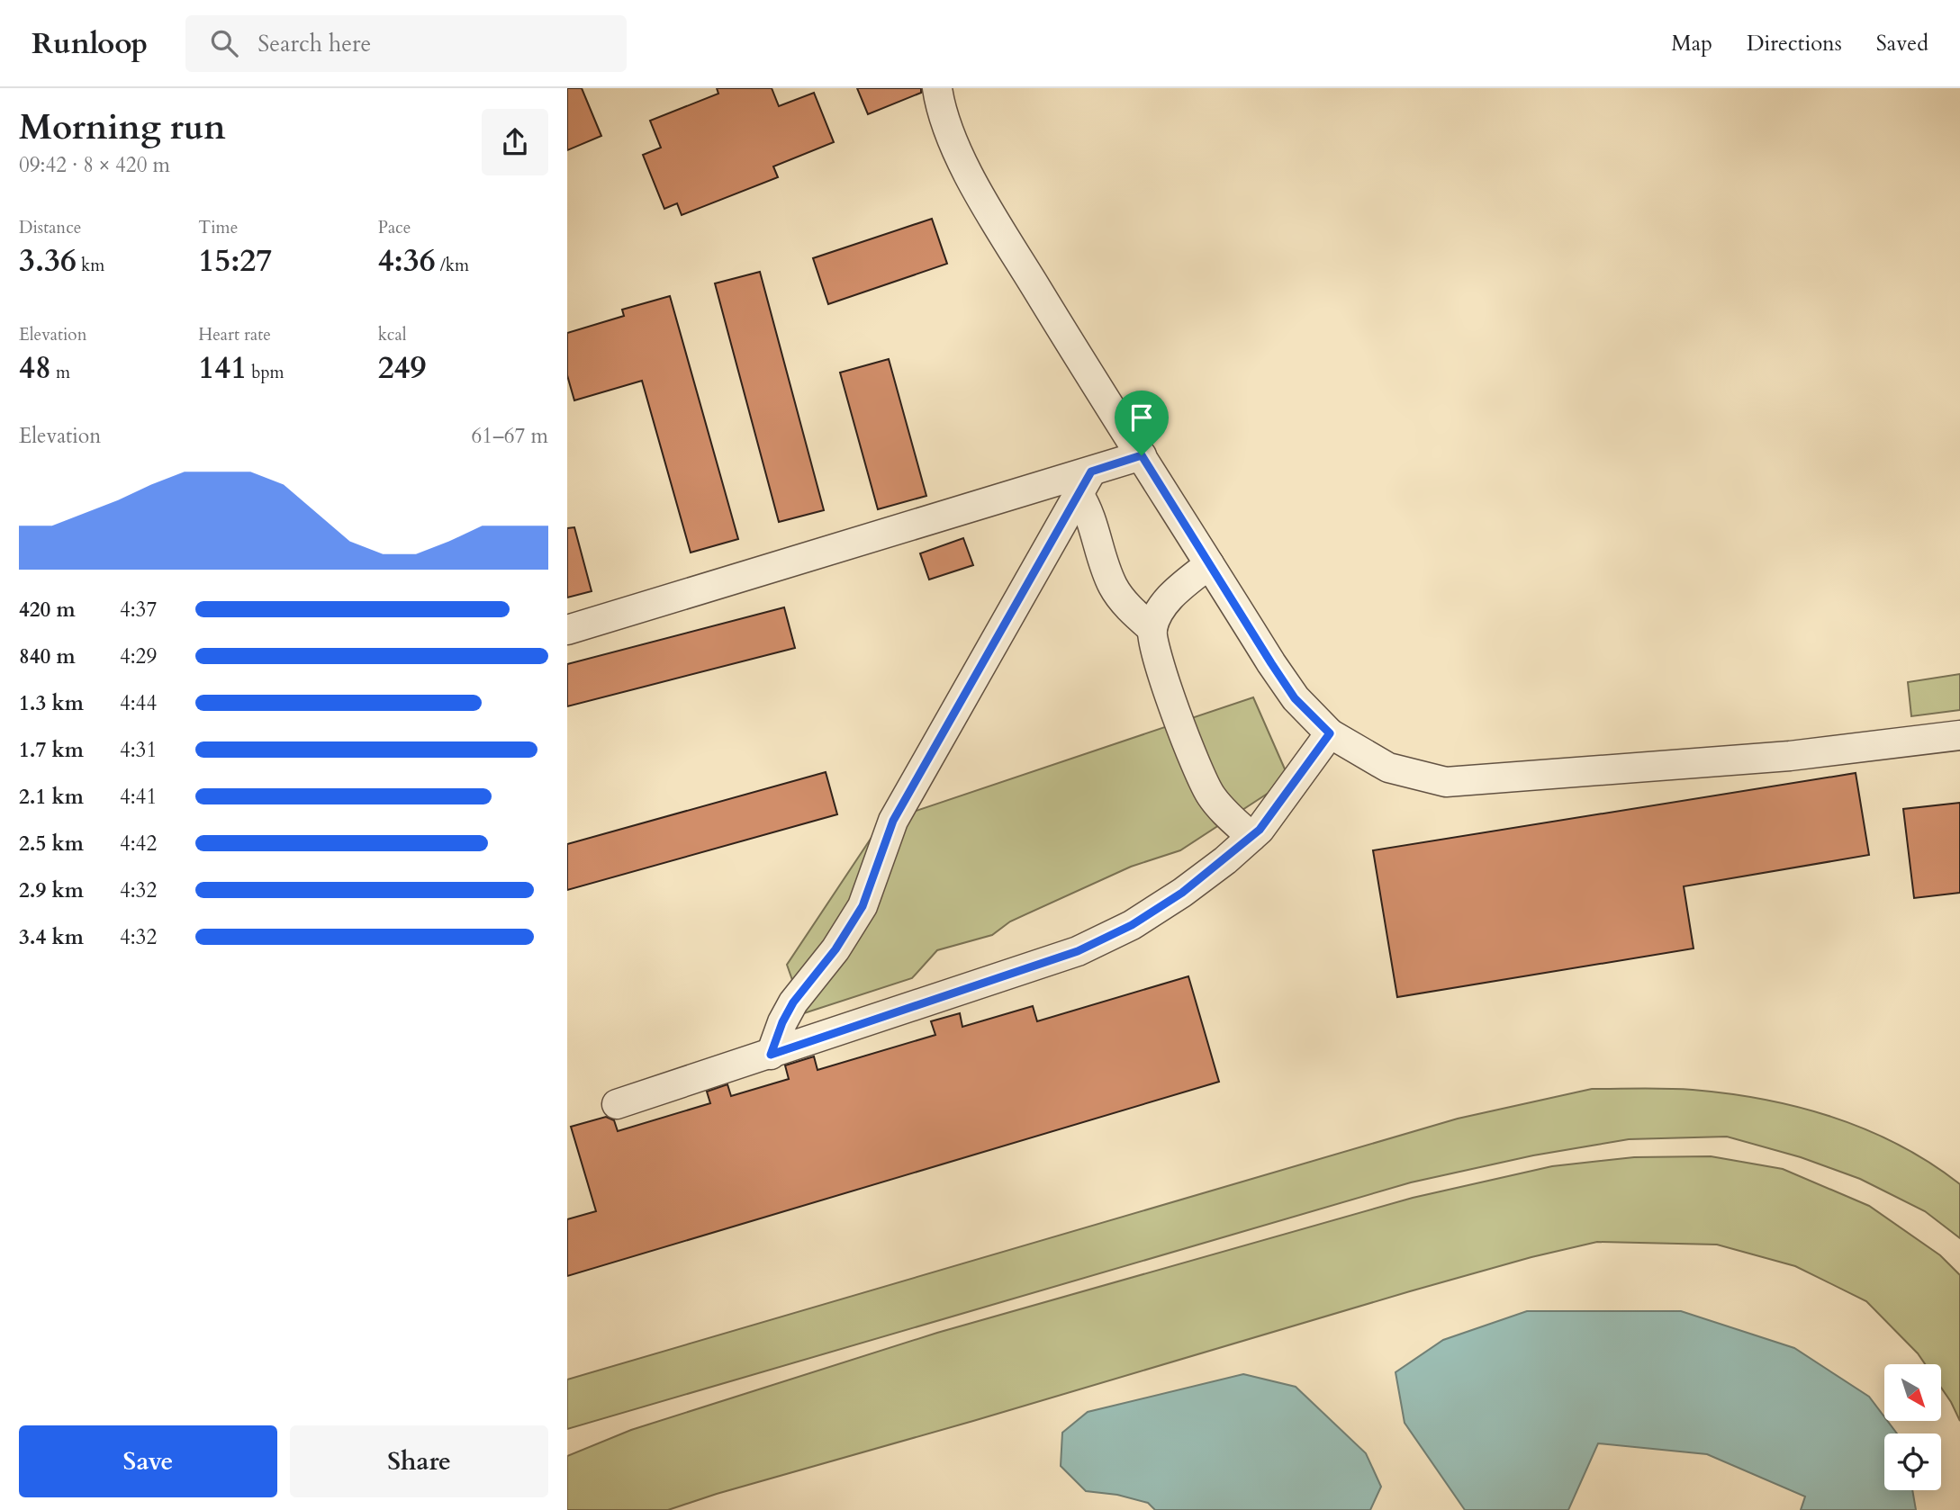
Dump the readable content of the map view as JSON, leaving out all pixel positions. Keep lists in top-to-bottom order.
{
  "north": "bottom right",
  "page": {
    "header": "Runloop",
    "search": "Search here",
    "nav": ["Map", "Directions", "Saved"],
    "heading": ["Morning run", "09:42 · 8 × 420 m"],
    "stats": [
      ["Distance", "3.36 km"],
      ["Time", "15:27"],
      ["Pace", "4:36 /km"],
      ["Elevation", "48 m"],
      ["Heart rate", "141 bpm"],
      ["kcal", "249"]
    ],
    "chart": ["Elevation", "61–67 m"],
    "list": [
      {
        "name": "420 m",
        "note": "4:37"
      },
      {
        "name": "840 m",
        "note": "4:29"
      },
      {
        "name": "1.3 km",
        "note": "4:44"
      },
      {
        "name": "1.7 km",
        "note": "4:31"
      },
      {
        "name": "2.1 km",
        "note": "4:41"
      },
      {
        "name": "2.5 km",
        "note": "4:42"
      },
      {
        "name": "2.9 km",
        "note": "4:32"
      },
      {
        "name": "3.4 km",
        "note": "4:32"
      }
    ],
    "buttons": ["Save", "Share"]
  }
}
